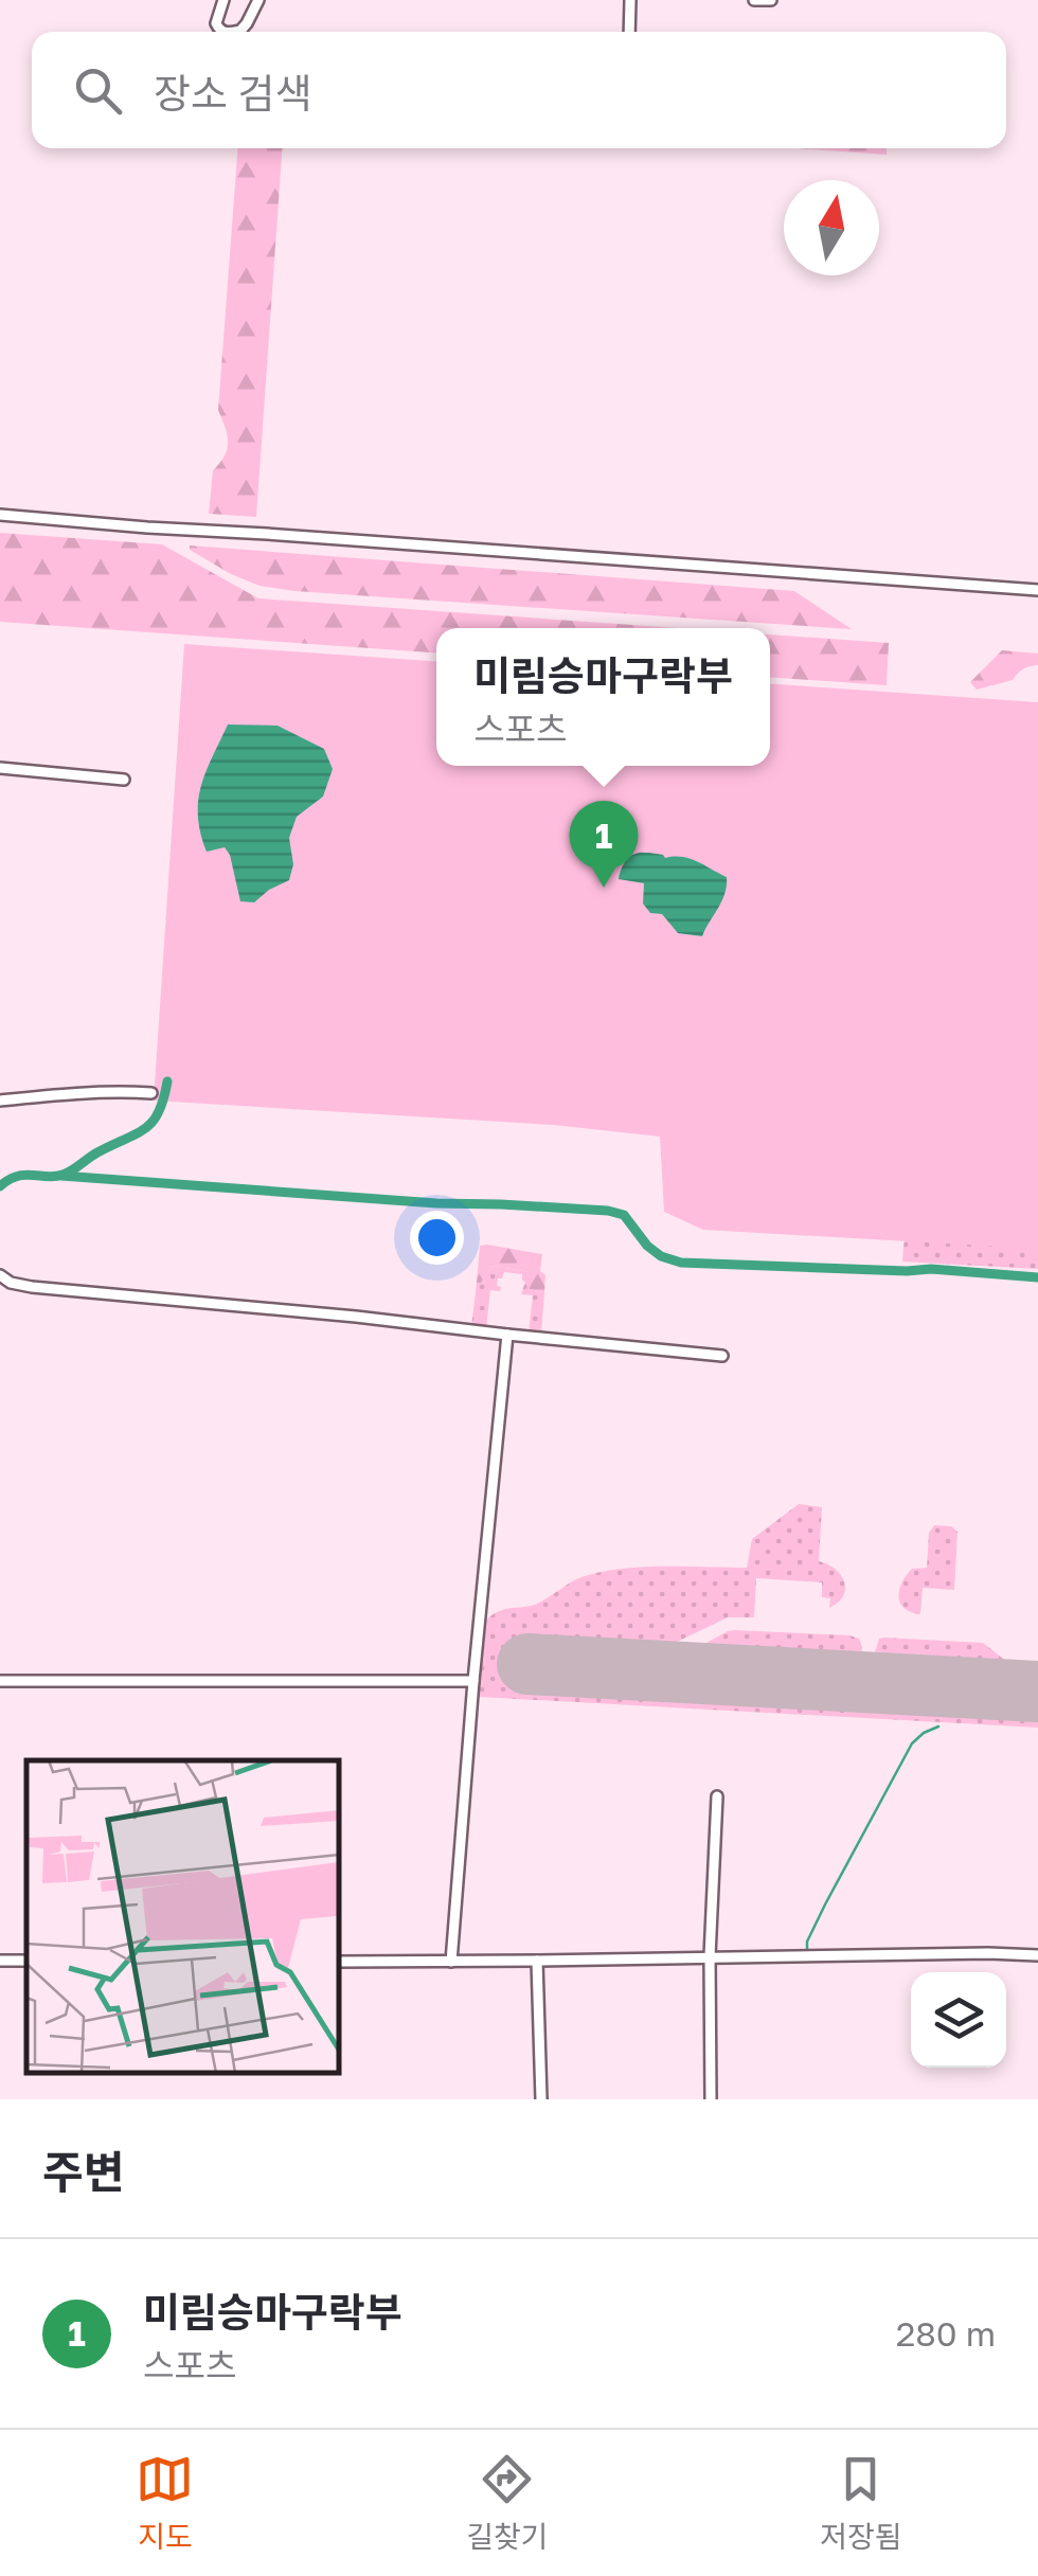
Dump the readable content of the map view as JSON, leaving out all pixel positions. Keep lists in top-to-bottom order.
{
  "north": "top",
  "page": {
    "search": "장소 검색",
    "popup": ["미림승마구락부", "스포츠"],
    "pins": "1",
    "heading": "주변",
    "list": [
      {
        "mark": "1",
        "name": "미림승마구락부",
        "note": "스포츠",
        "value": "280 m"
      }
    ],
    "nav": ["지도", "길찾기", "저장됨"]
  }
}
